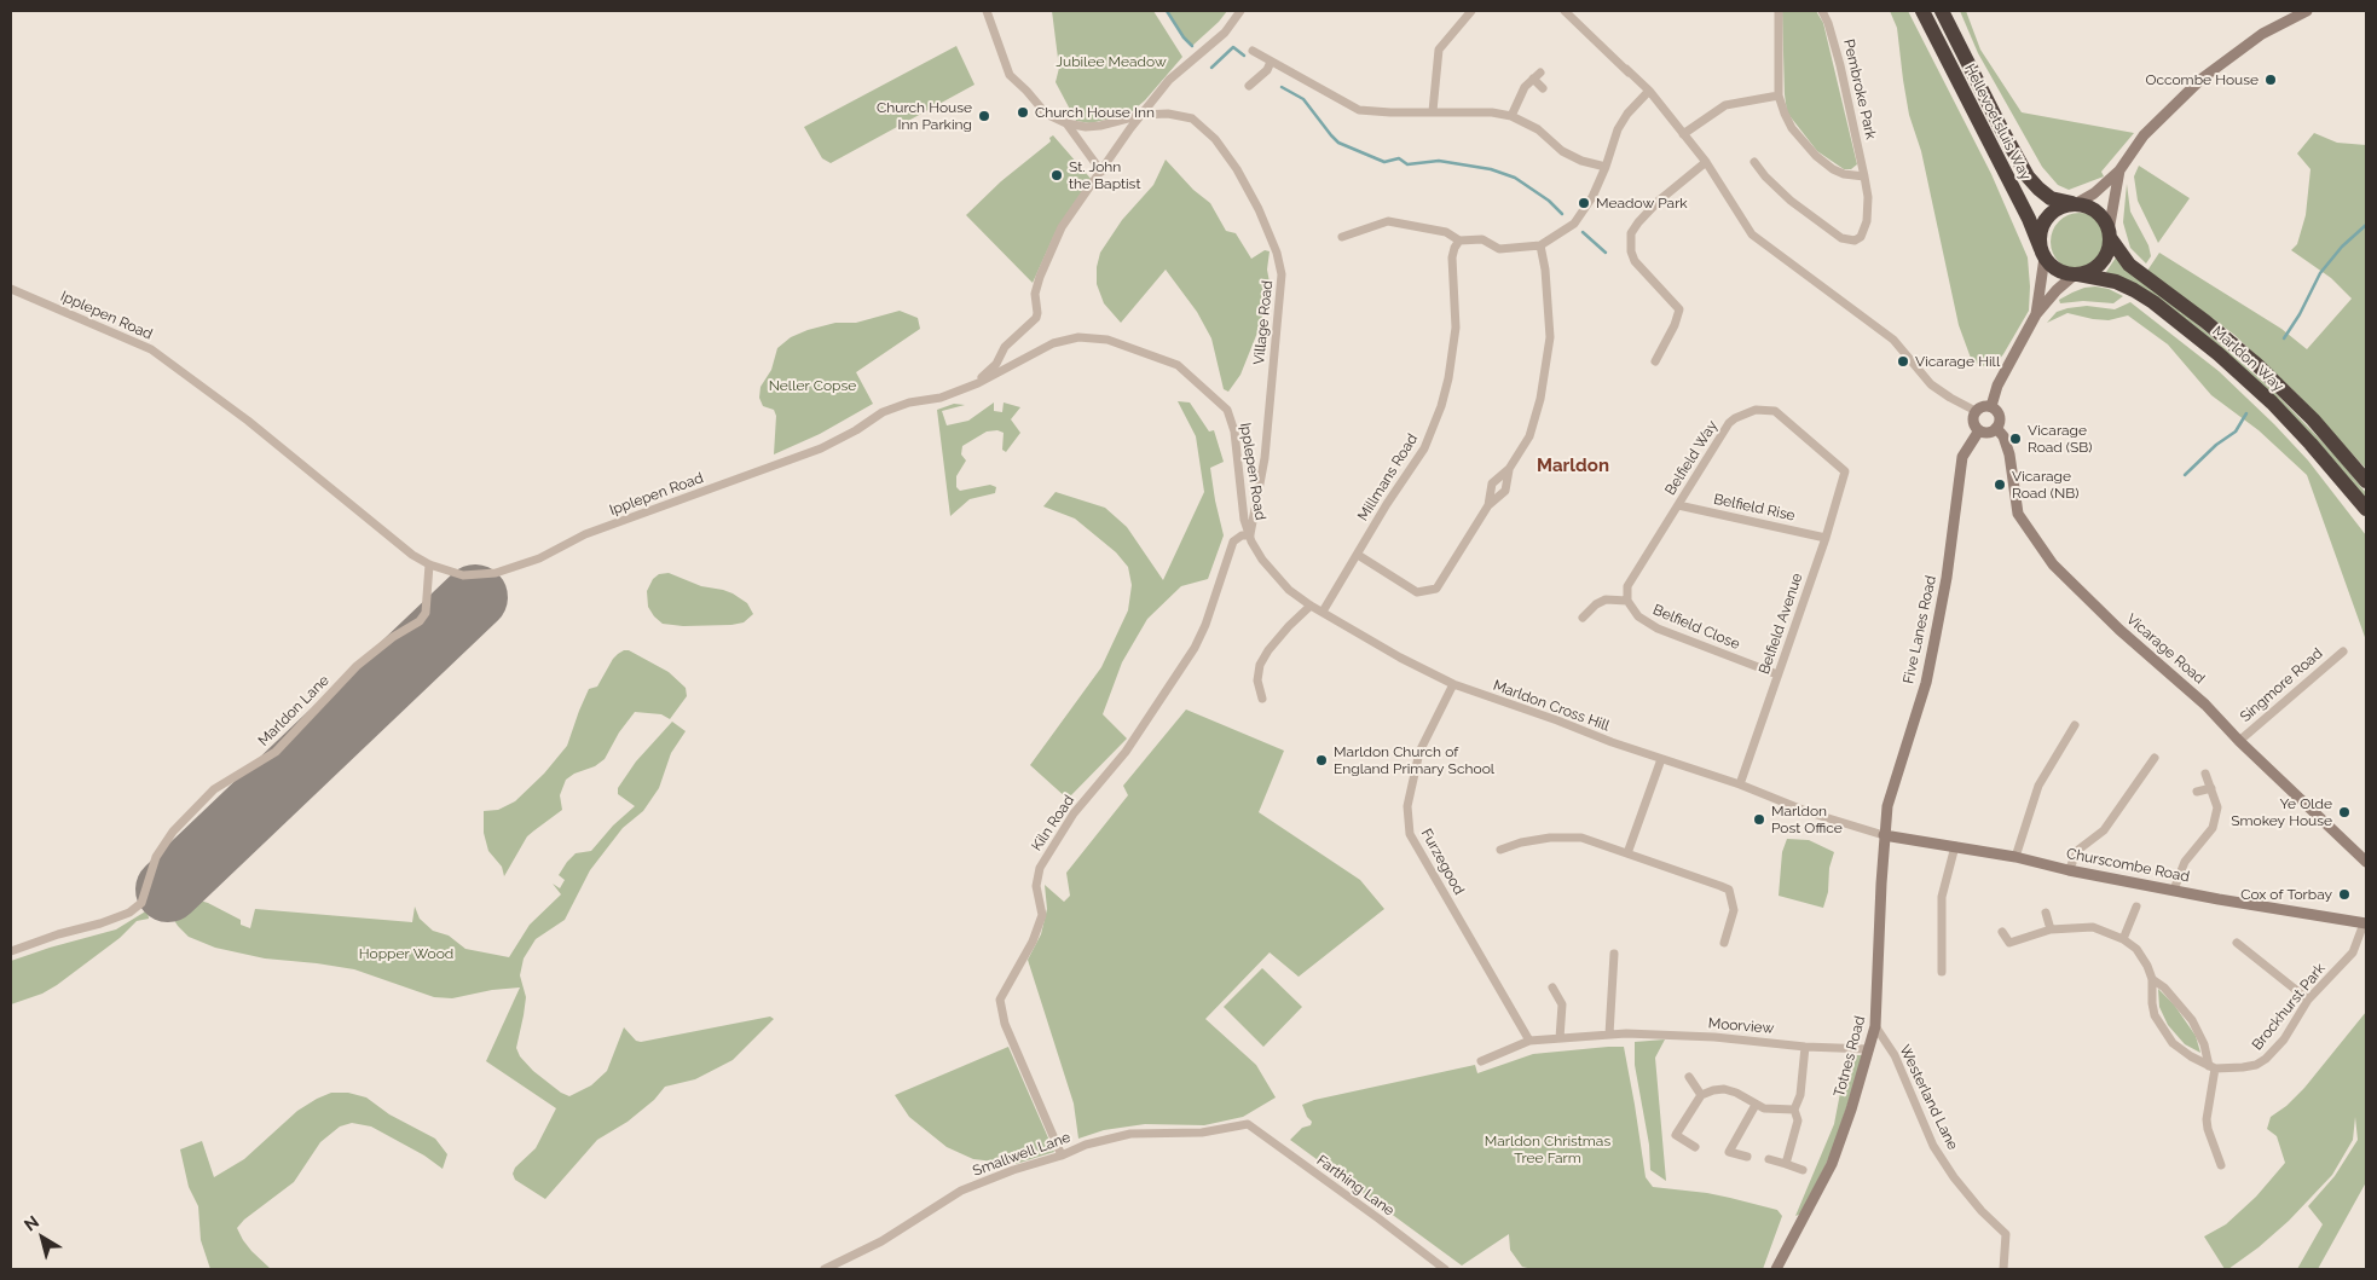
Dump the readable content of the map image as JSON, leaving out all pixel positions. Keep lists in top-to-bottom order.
{
  "streets": {
    "highway": ["Hellevoetsluis Way", "Marldon Way"],
    "street": [
      "Pembroke Park",
      "Ipplepen Road",
      "Village Road",
      "Belfield Way",
      "Millmans Road",
      "Belfield Rise",
      "Belfield Avenue",
      "Belfield Close",
      "Five Lanes Road",
      "Vicarage Road",
      "Singmore Road",
      "Marldon Cross Hill",
      "Marldon Lane",
      "Kiln Road",
      "Furzegood",
      "Churscombe Road",
      "Brockhurst Park",
      "Moorview",
      "Totnes Road",
      "Westerland Lane",
      "Smallwell Lane",
      "Farthing Lane"
    ]
  },
  "crossings": [
    ["Hellevoetsluis Way", "Marldon Way"],
    ["Ipplepen Road", "Village Road"],
    ["Ipplepen Road", "Marldon Cross Hill"],
    ["Ipplepen Road", "Marldon Lane"],
    ["Ipplepen Road", "Kiln Road"],
    ["Village Road", "Marldon Cross Hill"],
    ["Village Road", "Kiln Road"],
    ["Belfield Way", "Belfield Rise"],
    ["Belfield Way", "Belfield Avenue"],
    ["Belfield Way", "Belfield Close"],
    ["Millmans Road", "Marldon Cross Hill"],
    ["Belfield Rise", "Belfield Avenue"],
    ["Belfield Avenue", "Belfield Close"],
    ["Belfield Avenue", "Marldon Cross Hill"],
    ["Five Lanes Road", "Vicarage Road"],
    ["Five Lanes Road", "Marldon Cross Hill"],
    ["Five Lanes Road", "Churscombe Road"],
    ["Five Lanes Road", "Totnes Road"],
    ["Vicarage Road", "Singmore Road"],
    ["Marldon Cross Hill", "Kiln Road"],
    ["Marldon Cross Hill", "Furzegood"],
    ["Marldon Cross Hill", "Churscombe Road"],
    ["Marldon Cross Hill", "Totnes Road"],
    ["Kiln Road", "Smallwell Lane"],
    ["Furzegood", "Moorview"],
    ["Churscombe Road", "Brockhurst Park"],
    ["Churscombe Road", "Totnes Road"],
    ["Moorview", "Totnes Road"],
    ["Totnes Road", "Westerland Lane"],
    ["Smallwell Lane", "Farthing Lane"]
  ],
  "districts": ["Marldon"],
  "parks": [
    "Jubilee Meadow",
    "Neller Copse",
    "Hopper Wood",
    "Marldon Christmas Tree Farm"
  ],
  "places": [
    "Occombe House",
    "Church House Inn",
    "Church House Inn Parking",
    "St. John the Baptist",
    "Meadow Park",
    "Vicarage Hill",
    "Vicarage Road (SB)",
    "Vicarage Road (NB)",
    "Marldon Church of England Primary School",
    "Ye Olde Smokey House",
    "Marldon Post Office",
    "Cox of Torbay"
  ],
  "north": "top left"
}
